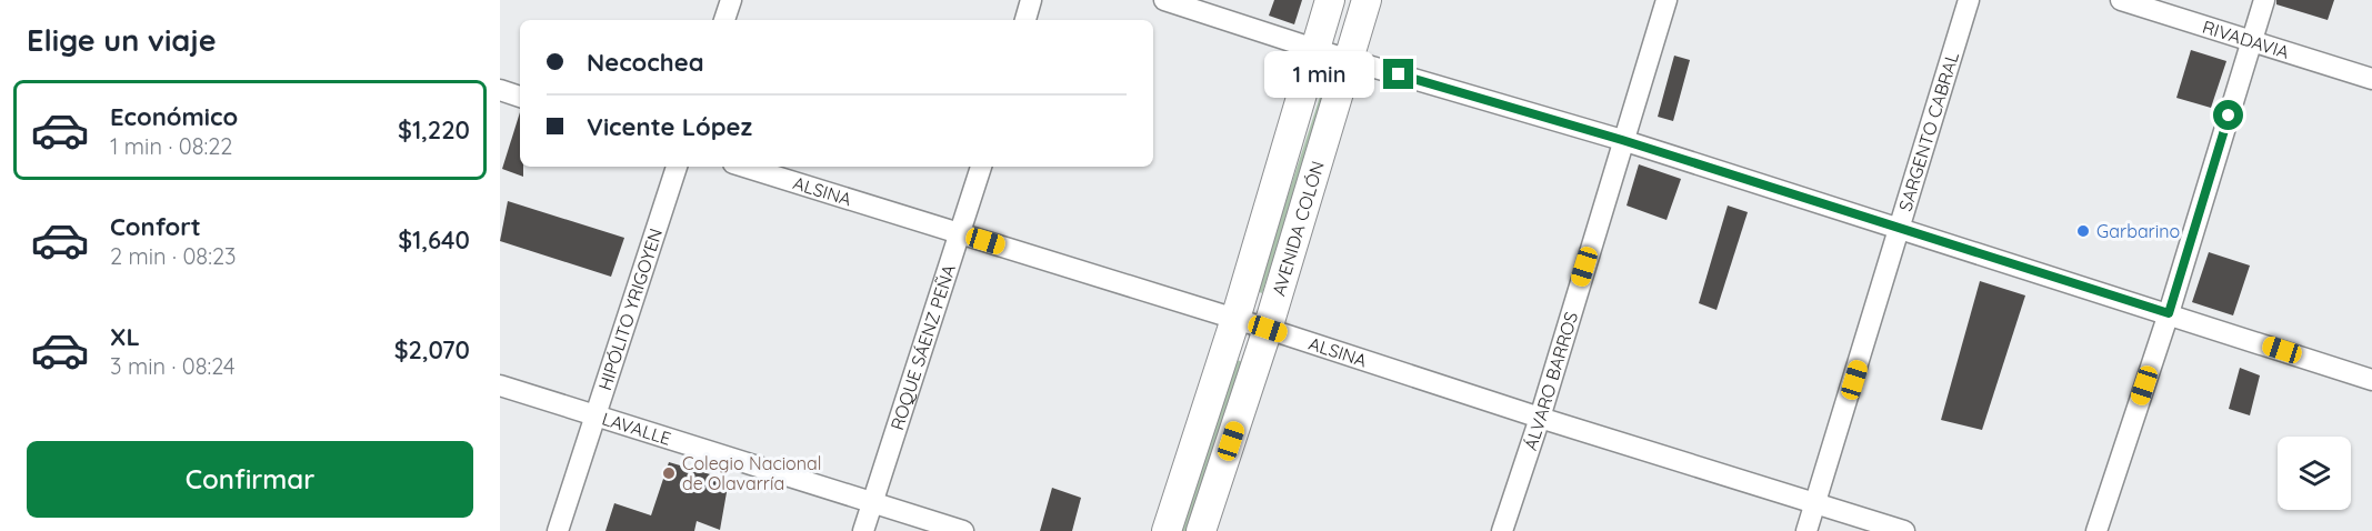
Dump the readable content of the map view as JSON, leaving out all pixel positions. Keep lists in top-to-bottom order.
{
  "streets": {
    "main road": ["AVENIDA COLÓN"],
    "street": [
      "RIVADAVIA",
      "SARGENTO CABRAL",
      "ALSINA",
      "HIPÓLITO YRIGOYEN",
      "ROQUE SÁENZ PEÑA",
      "ÁLVARO BARROS",
      "LAVALLE"
    ]
  },
  "crossings": [
    ["SARGENTO CABRAL", "ALSINA"],
    ["ALSINA", "AVENIDA COLÓN"],
    ["ALSINA", "ROQUE SÁENZ PEÑA"],
    ["ALSINA", "ÁLVARO BARROS"],
    ["HIPÓLITO YRIGOYEN", "LAVALLE"],
    ["ROQUE SÁENZ PEÑA", "LAVALLE"]
  ],
  "places": ["Garbarino", "Colegio Nacional de Olavarría"],
  "page": {
    "heading": "Elige un viaje",
    "banner": ["Necochea", "Vicente López"],
    "bubble": "1 min",
    "list": [
      {
        "name": "Económico",
        "note": "1 min · 08:22",
        "value": "$1,220"
      },
      {
        "name": "Confort",
        "note": "2 min · 08:23",
        "value": "$1,640"
      },
      {
        "name": "XL",
        "note": "3 min · 08:24",
        "value": "$2,070"
      }
    ],
    "buttons": "Confirmar"
  }
}
